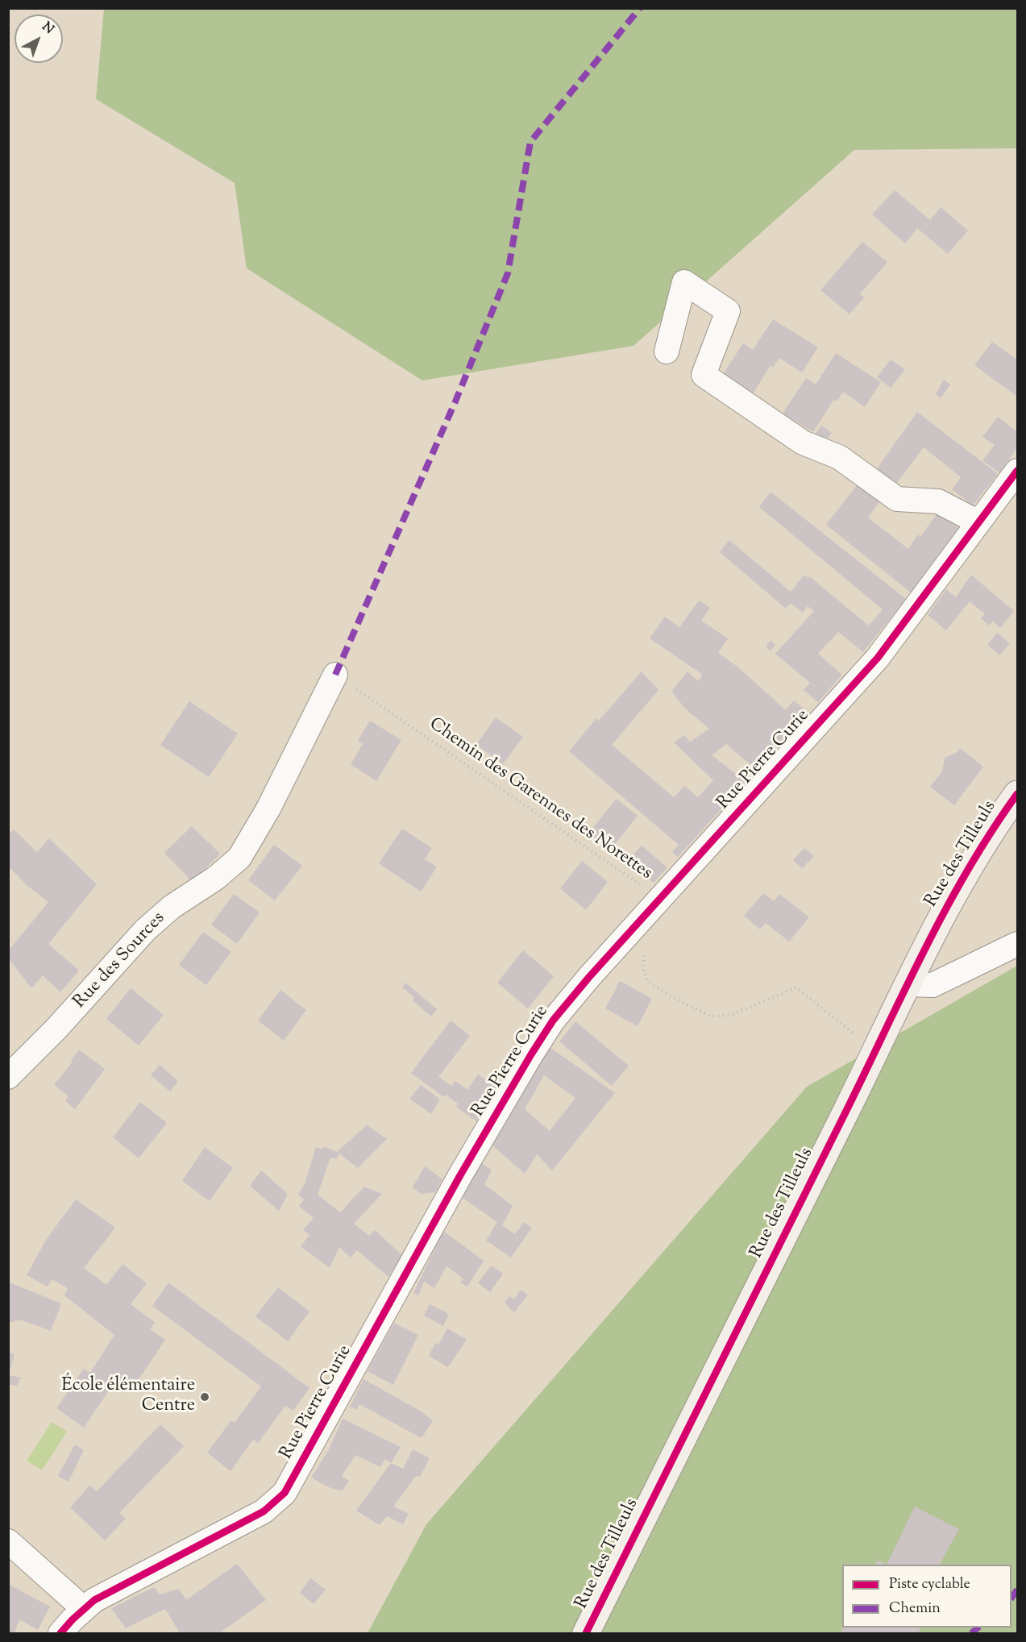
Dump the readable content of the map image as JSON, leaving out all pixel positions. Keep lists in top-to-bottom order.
{
  "streets": {
    "street": ["Rue Pierre Curie", "Rue des Tilleuls", "Rue des Sources"],
    "path": ["Chemin des Garennes des Norettes"]
  },
  "crossings": [
    ["Rue Pierre Curie", "Chemin des Garennes des Norettes"],
    ["Chemin des Garennes des Norettes", "Rue des Sources"]
  ],
  "places": ["École élémentaire Centre"],
  "legend": ["Piste cyclable", "Chemin"],
  "north": "top right"
}
